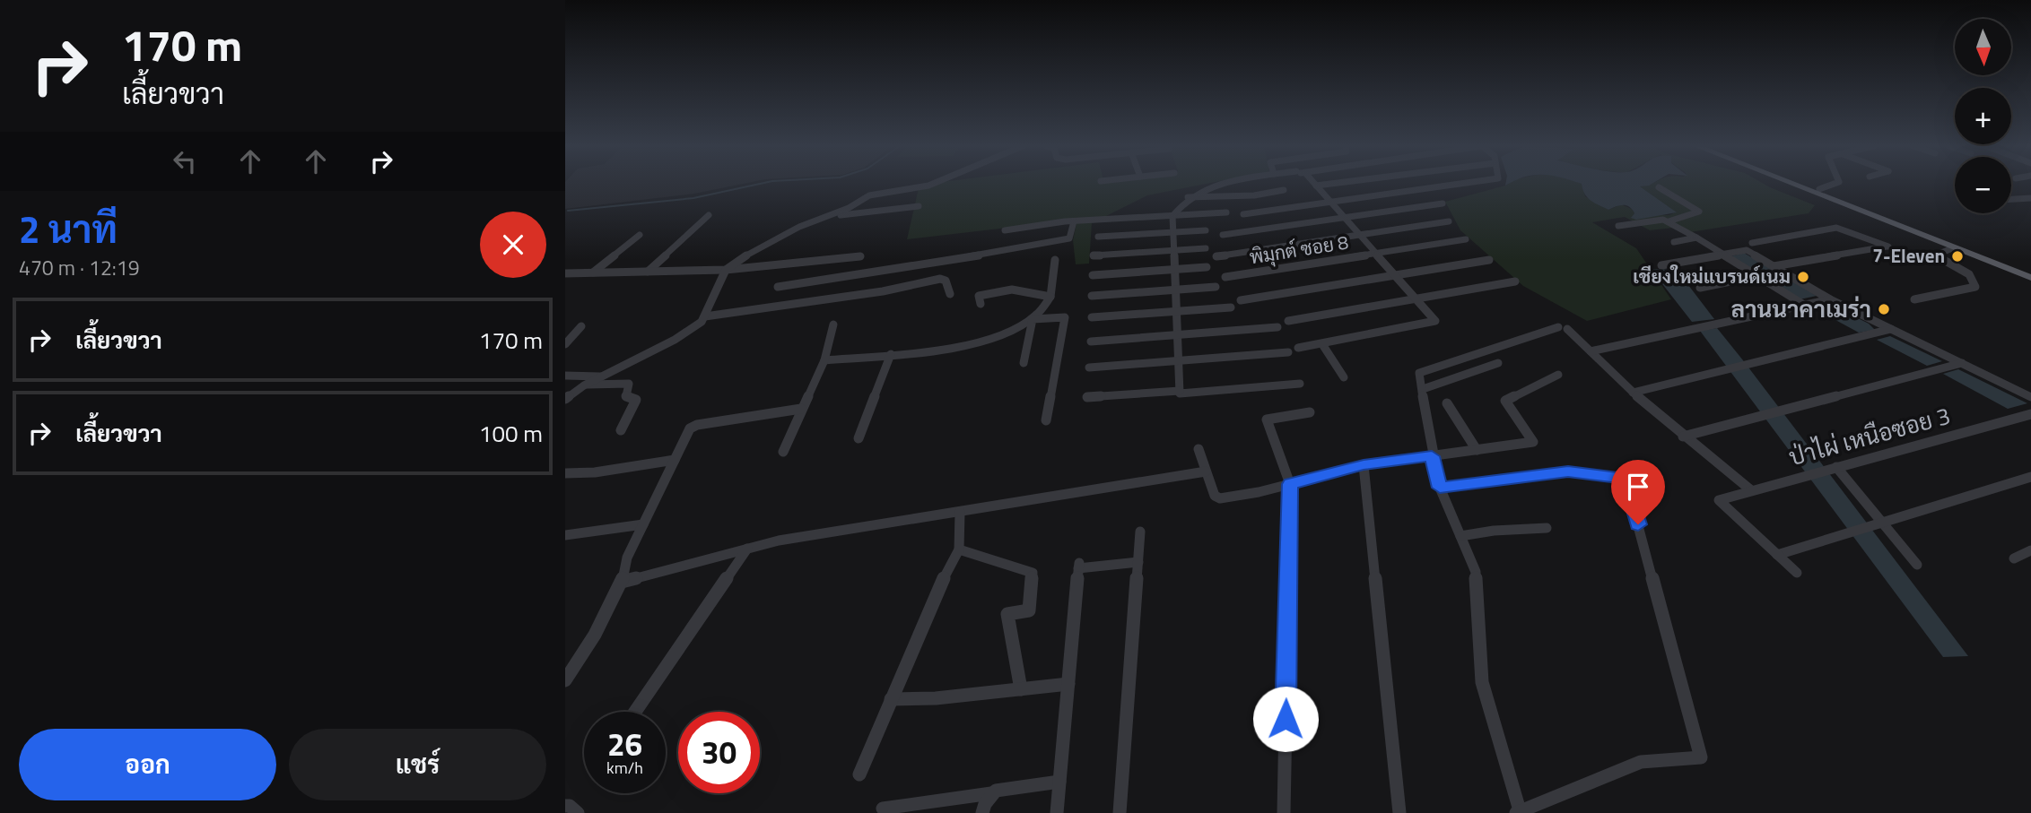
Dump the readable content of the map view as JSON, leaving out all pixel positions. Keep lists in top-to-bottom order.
{
  "streets": {
    "street": ["พิมุกต์ ซอย 8", "ป่าไผ่ เหนือซอย 3"]
  },
  "places": ["7-Eleven", "เชียงใหม่แบรนด์เนม", "ลานนาคาเมร่า"],
  "north": "bottom",
  "page": {
    "turn": ["170 m", "เลี้ยวขวา"],
    "map_buttons": ["+", "−"],
    "heading": ["2 นาที", "470 m · 12:19"],
    "list": [
      {
        "name": "เลี้ยวขวา",
        "value": "170 m"
      },
      {
        "name": "เลี้ยวขวา",
        "value": "100 m"
      }
    ],
    "speed": "26 km/h",
    "limit": "30",
    "buttons": ["ออก", "แชร์"]
  }
}
